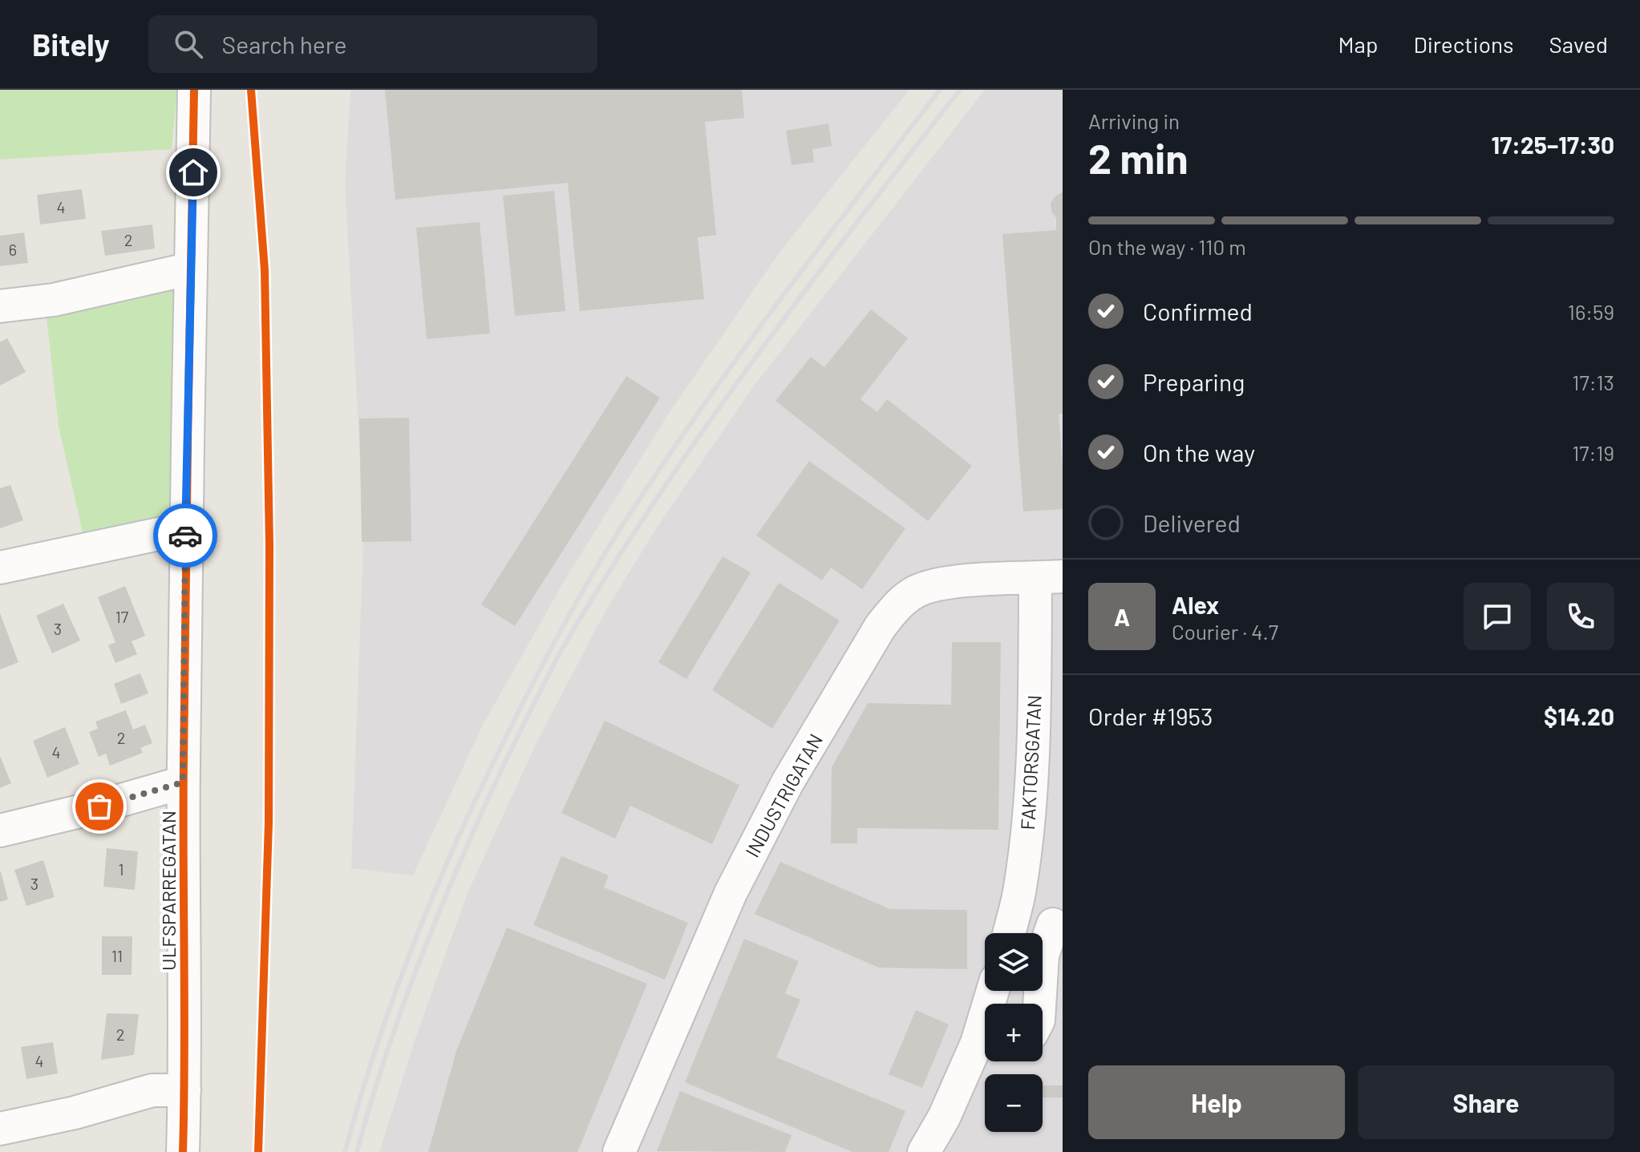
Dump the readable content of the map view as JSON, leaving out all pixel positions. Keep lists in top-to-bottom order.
{
  "streets": {
    "street": ["FAKTORSGATAN", "INDUSTRIGATAN", "ULFSPARREGATAN"]
  },
  "crossings": [
    ["FAKTORSGATAN", "INDUSTRIGATAN"]
  ],
  "house_numbers": [
    "4",
    "2",
    "6",
    "17",
    "3",
    "2",
    "4",
    "1",
    "3",
    "11",
    "2",
    "4"
  ],
  "page": {
    "header": "Bitely",
    "search": "Search here",
    "nav": ["Map", "Directions", "Saved"],
    "heading": ["2 min", "Arriving in", "17:25–17:30"],
    "panel": [
      "Alex",
      "Courier · 4.7",
      "Order #1953",
      "$14.20"
    ],
    "bar": "On the way · 110 m",
    "list": [
      ["Confirmed", "16:59"],
      ["Preparing", "17:13"],
      ["On the way", "17:19"],
      "Delivered"
    ],
    "round": "A",
    "map_buttons": ["+", "−"],
    "buttons": ["Help", "Share"]
  }
}
